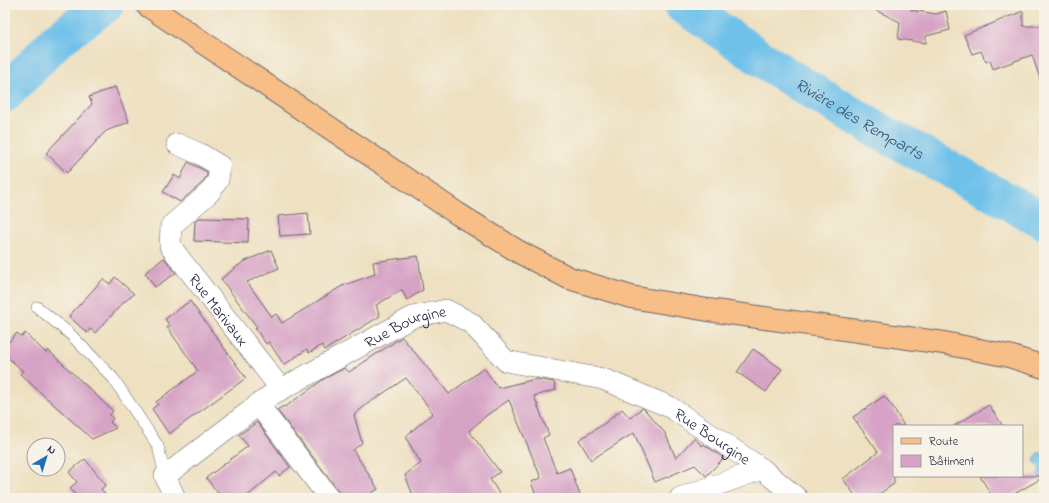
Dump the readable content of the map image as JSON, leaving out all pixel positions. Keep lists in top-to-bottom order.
{
  "streets": {
    "street": ["Rue Marivaux", "Rue Bourgine"]
  },
  "crossings": [
    ["Rue Marivaux", "Rue Bourgine"]
  ],
  "water": ["Rivière des Remparts"],
  "legend": ["Route", "Bâtiment"],
  "north": "top right"
}
